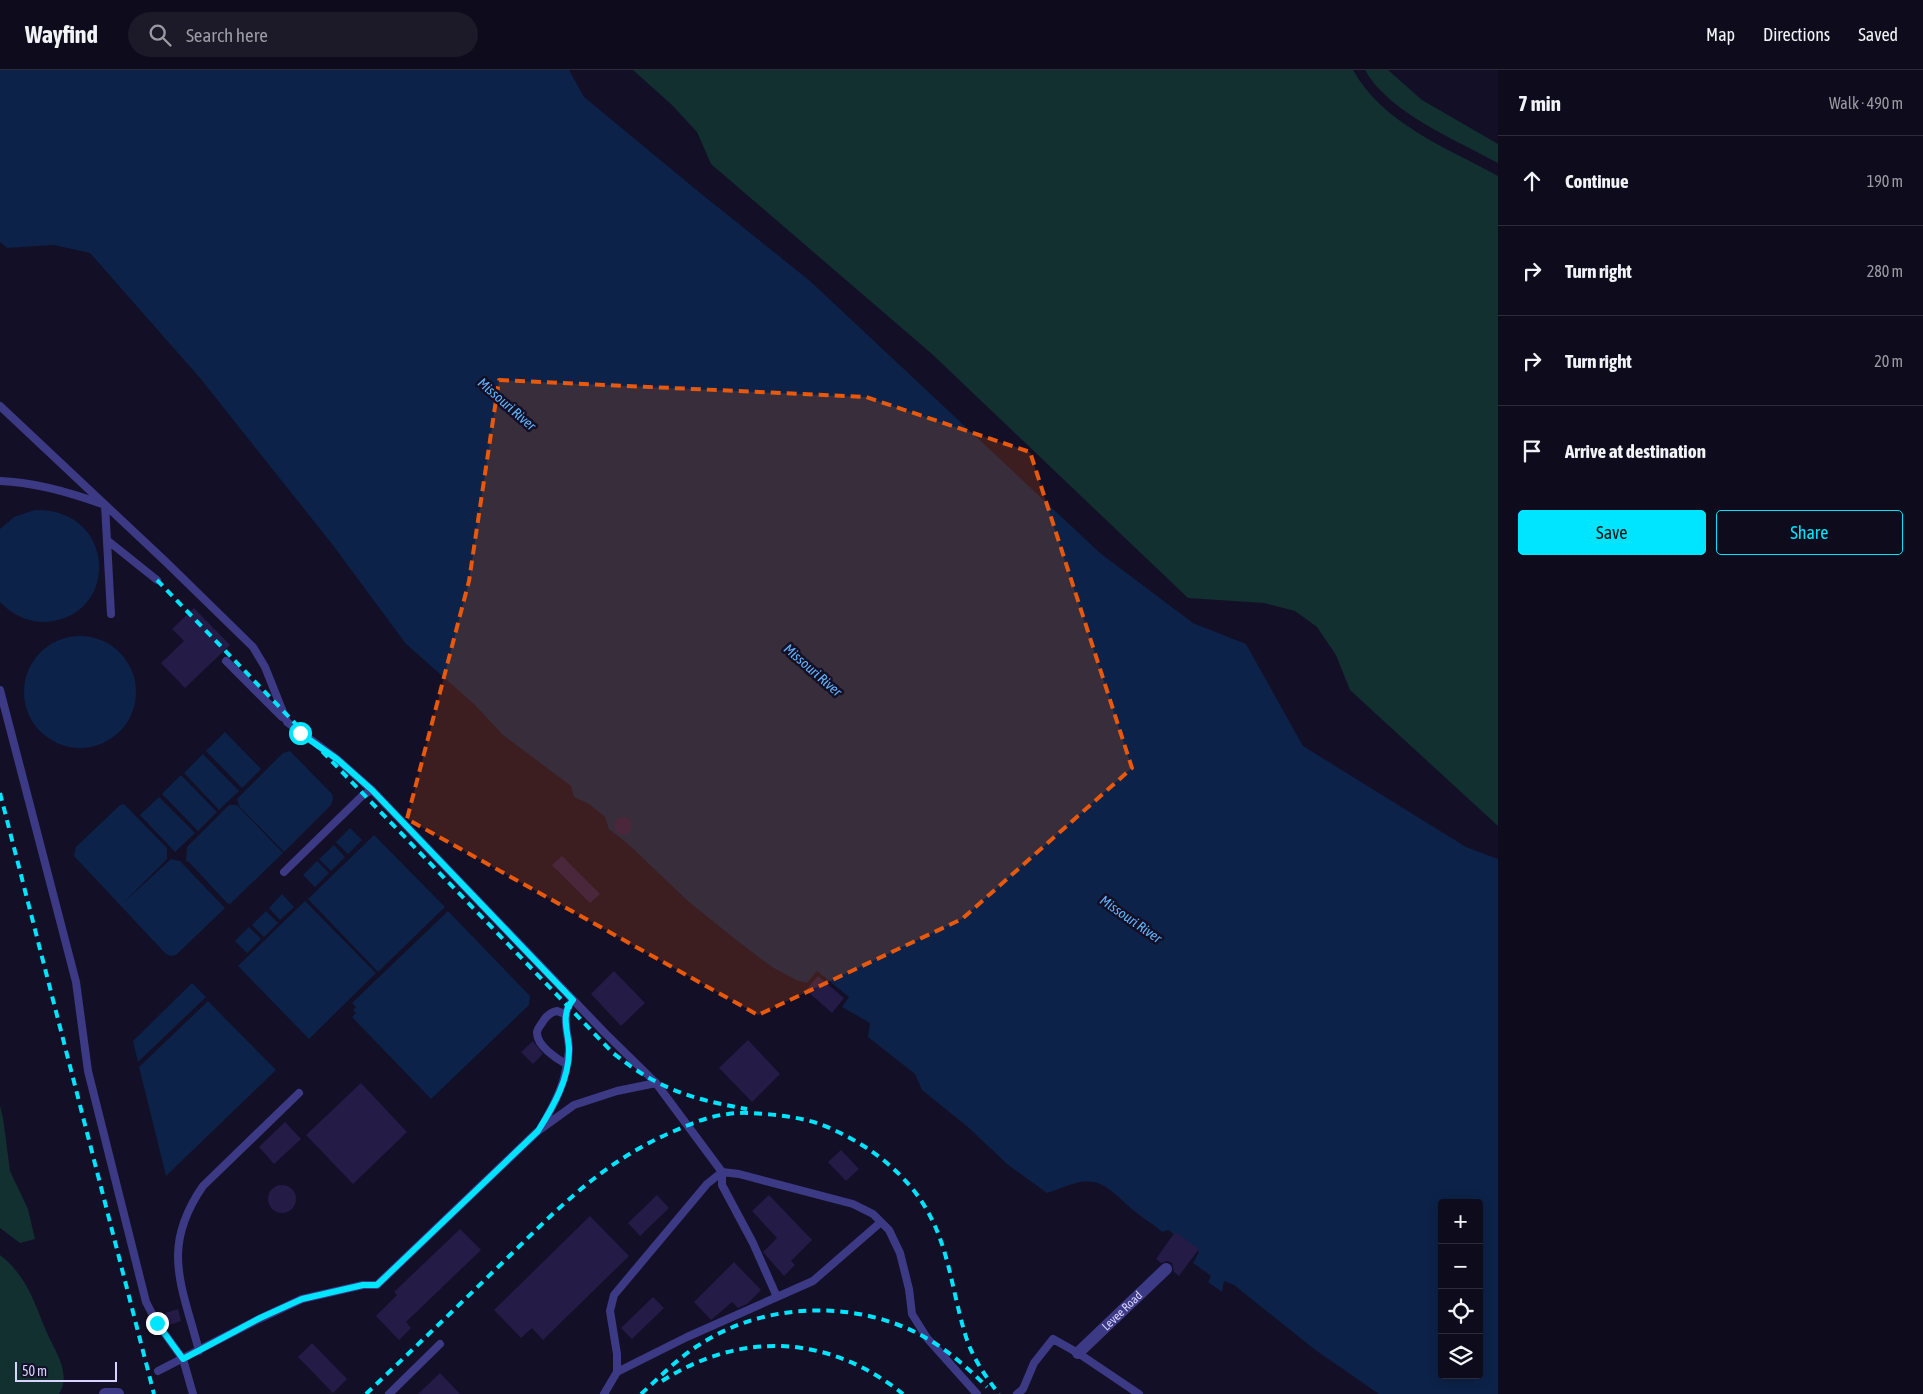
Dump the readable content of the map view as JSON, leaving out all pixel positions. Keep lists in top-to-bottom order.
{
  "streets": {
    "street": ["Levee Road"]
  },
  "water": ["Missouri River"],
  "scale_bar": "50 m",
  "page": {
    "header": "Wayfind",
    "search": "Search here",
    "nav": ["Map", "Directions", "Saved"],
    "heading": ["7 min", "Walk · 490 m"],
    "list": [
      ["Continue", "190 m"],
      ["Turn right", "280 m"],
      ["Turn right", "20 m"],
      "Arrive at destination"
    ],
    "buttons": ["Save", "Share"],
    "map_buttons": ["+", "−"],
    "scale": "50 m"
  }
}
